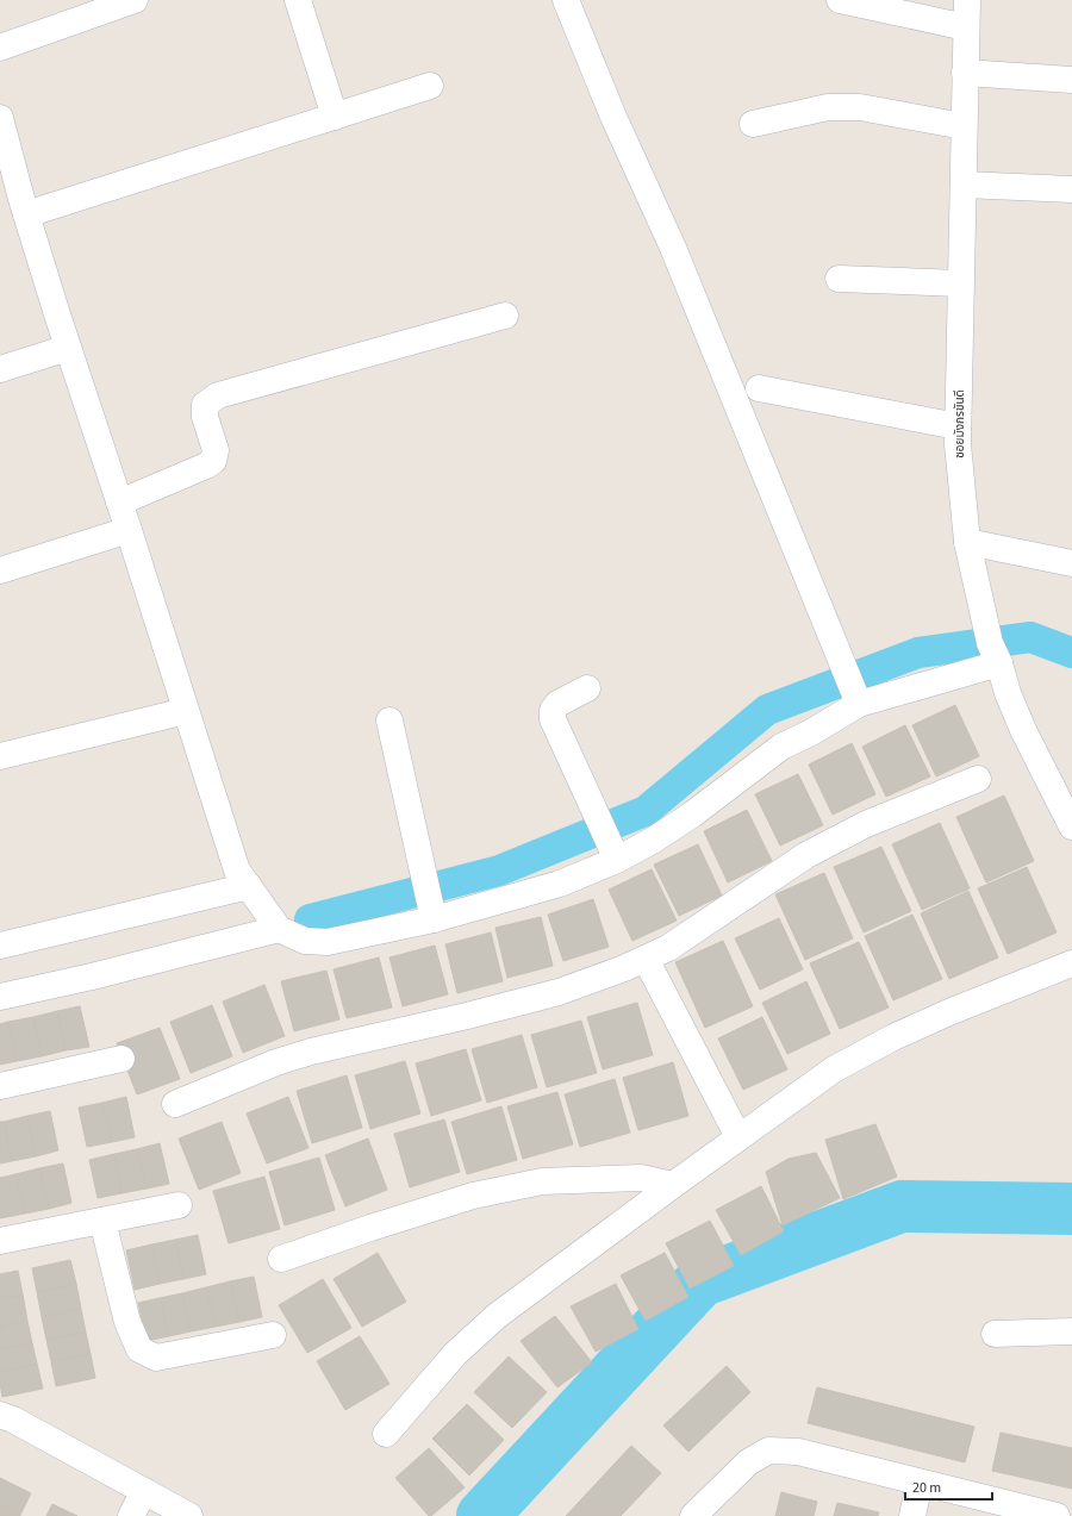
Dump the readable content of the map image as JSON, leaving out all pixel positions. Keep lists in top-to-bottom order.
{
  "streets": {
    "street": ["ซอยมังกรขันดี"]
  },
  "scale_bar": "20 m"
}
